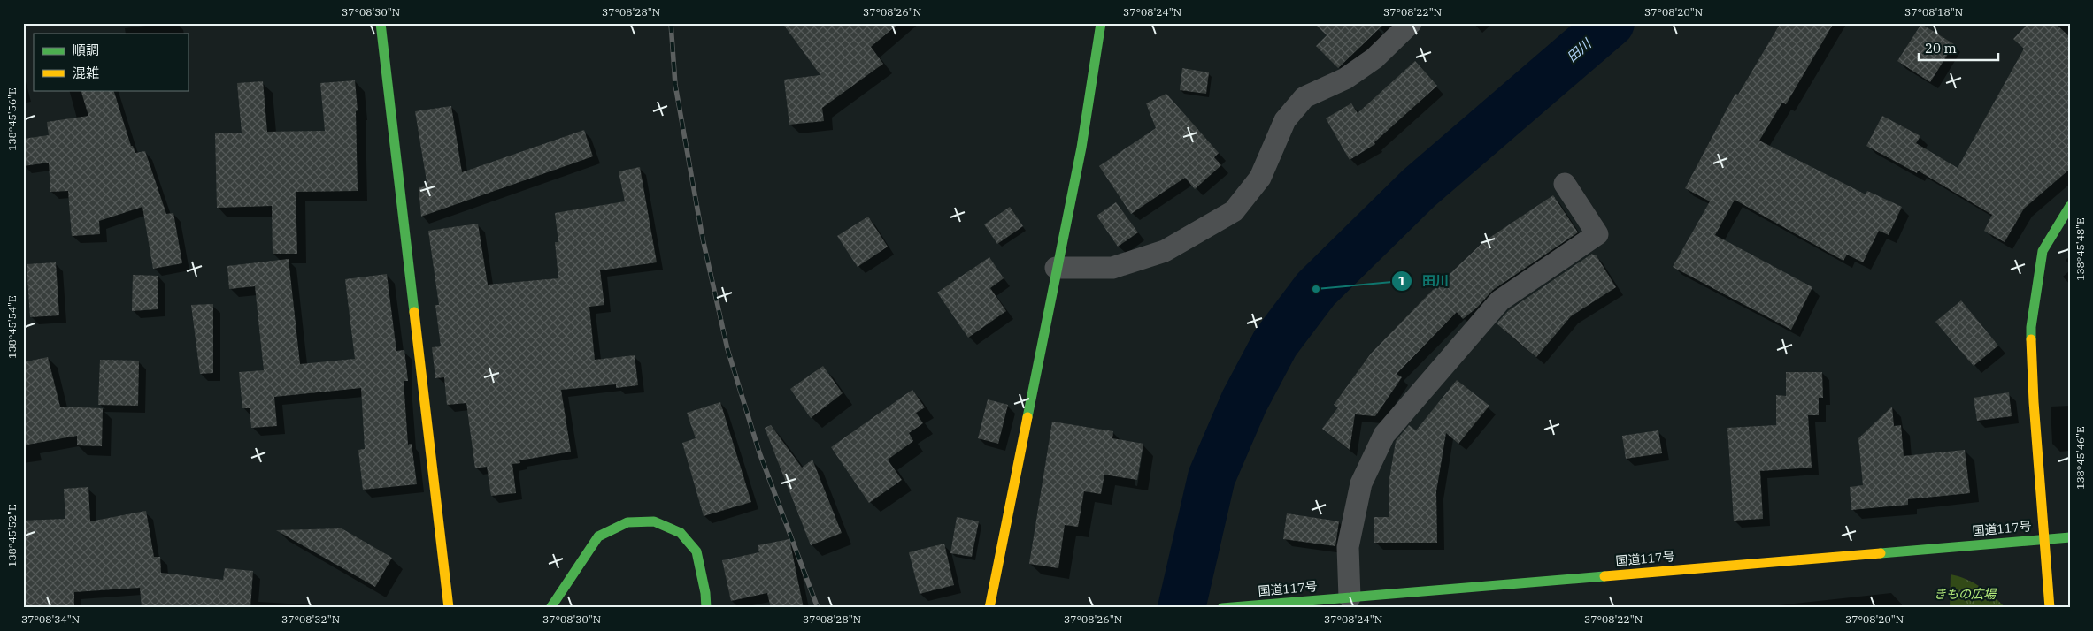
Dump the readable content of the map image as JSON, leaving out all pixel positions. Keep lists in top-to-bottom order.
{
  "streets": {
    "main road": ["国道117号"]
  },
  "water": ["田川"],
  "parks": ["きもの広場"],
  "places": ["田川"],
  "legend": ["順調", "混雑"],
  "scale_bar": "20 m",
  "coordinates": [
    "37°08'30\"N",
    "37°08'28\"N",
    "37°08'26\"N",
    "37°08'24\"N",
    "37°08'22\"N",
    "37°08'20\"N",
    "37°08'18\"N",
    "138°45'56\"E",
    "138°45'48\"E",
    "138°45'54\"E",
    "138°45'46\"E",
    "138°45'52\"E",
    "37°08'34\"N",
    "37°08'32\"N"
  ]
}
